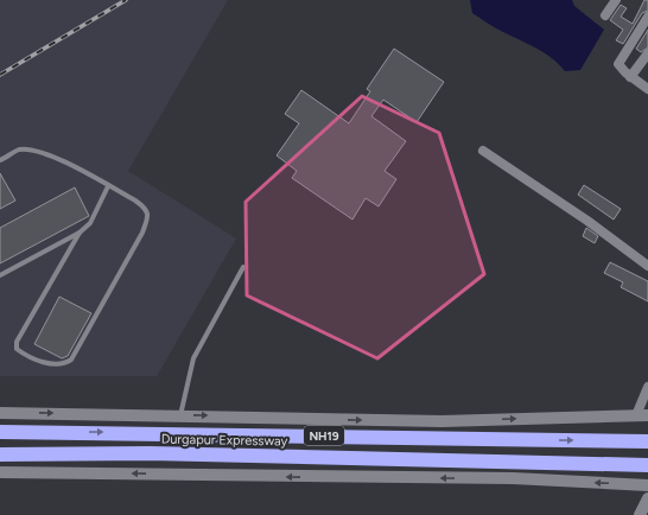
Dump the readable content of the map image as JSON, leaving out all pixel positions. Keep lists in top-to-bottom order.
{
  "streets": {
    "highway": ["NH19", "Durgapur Expressway"]
  }
}
